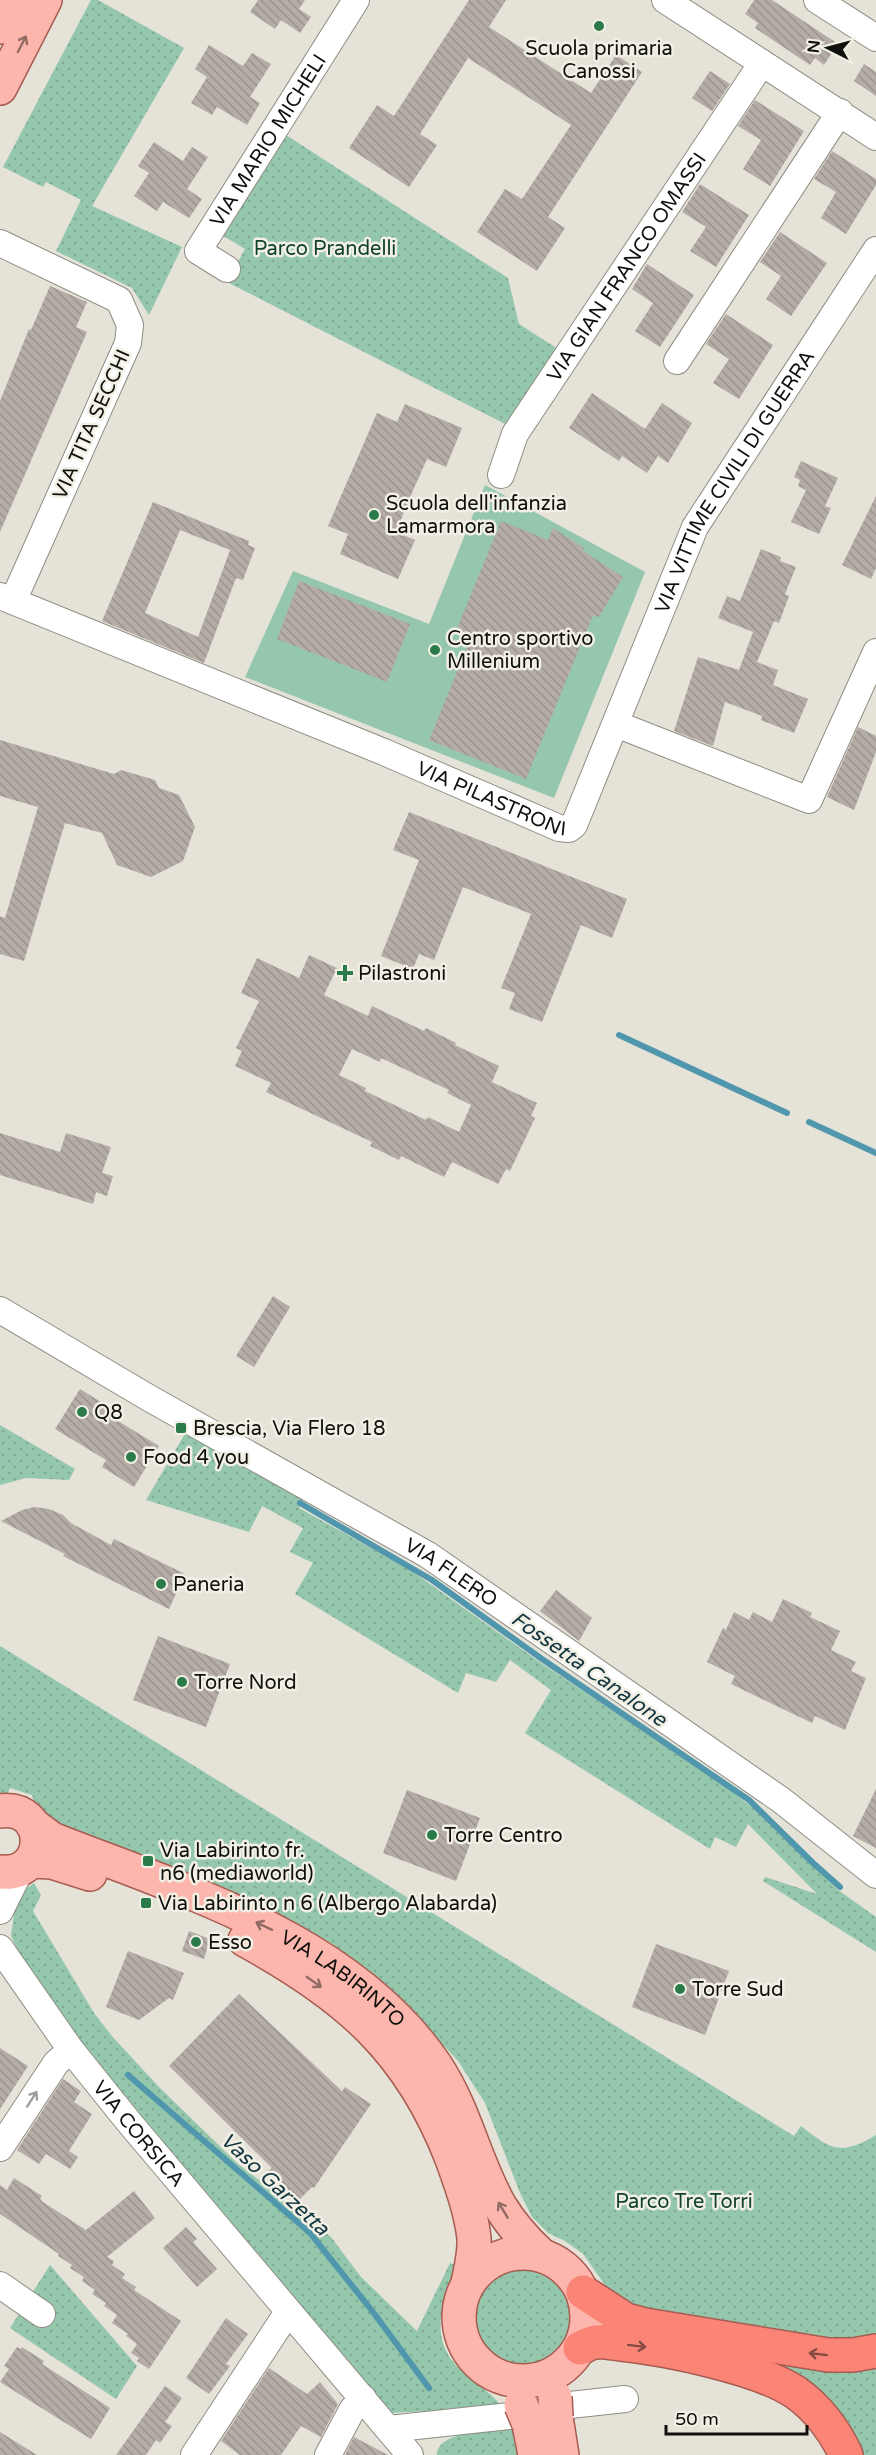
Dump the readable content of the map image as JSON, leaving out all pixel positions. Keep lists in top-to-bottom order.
{
  "streets": {
    "main road": ["VIA LABIRINTO"],
    "street": [
      "VIA MARIO MICHELI",
      "VIA GIAN FRANCO OMASSI",
      "VIA TITA SECCHI",
      "VIA VITTIME CIVILI DI GUERRA",
      "VIA PILASTRONI",
      "VIA FLERO",
      "VIA CORSICA"
    ]
  },
  "crossings": [
    ["VIA TITA SECCHI", "VIA PILASTRONI"],
    ["VIA VITTIME CIVILI DI GUERRA", "VIA PILASTRONI"]
  ],
  "water": ["Fossetta Canalone", "Vaso Garzetta"],
  "parks": ["Parco Prandelli", "Parco Tre Torri"],
  "places": {
    "other": [
      "Scuola primaria Canossi",
      "Scuola dell'infanzia Lamarmora",
      "Centro sportivo Millenium",
      "Q8",
      "Food 4 you",
      "Paneria",
      "Torre Nord",
      "Torre Centro",
      "Esso",
      "Torre Sud"
    ],
    "health": ["Pilastroni"],
    "transit": ["Brescia, Via Flero 18", "Via Labirinto fr. n6 (mediaworld)", "Via Labirinto n 6 (Albergo Alabarda)"]
  },
  "scale_bar": "50 m",
  "north": "left"
}
